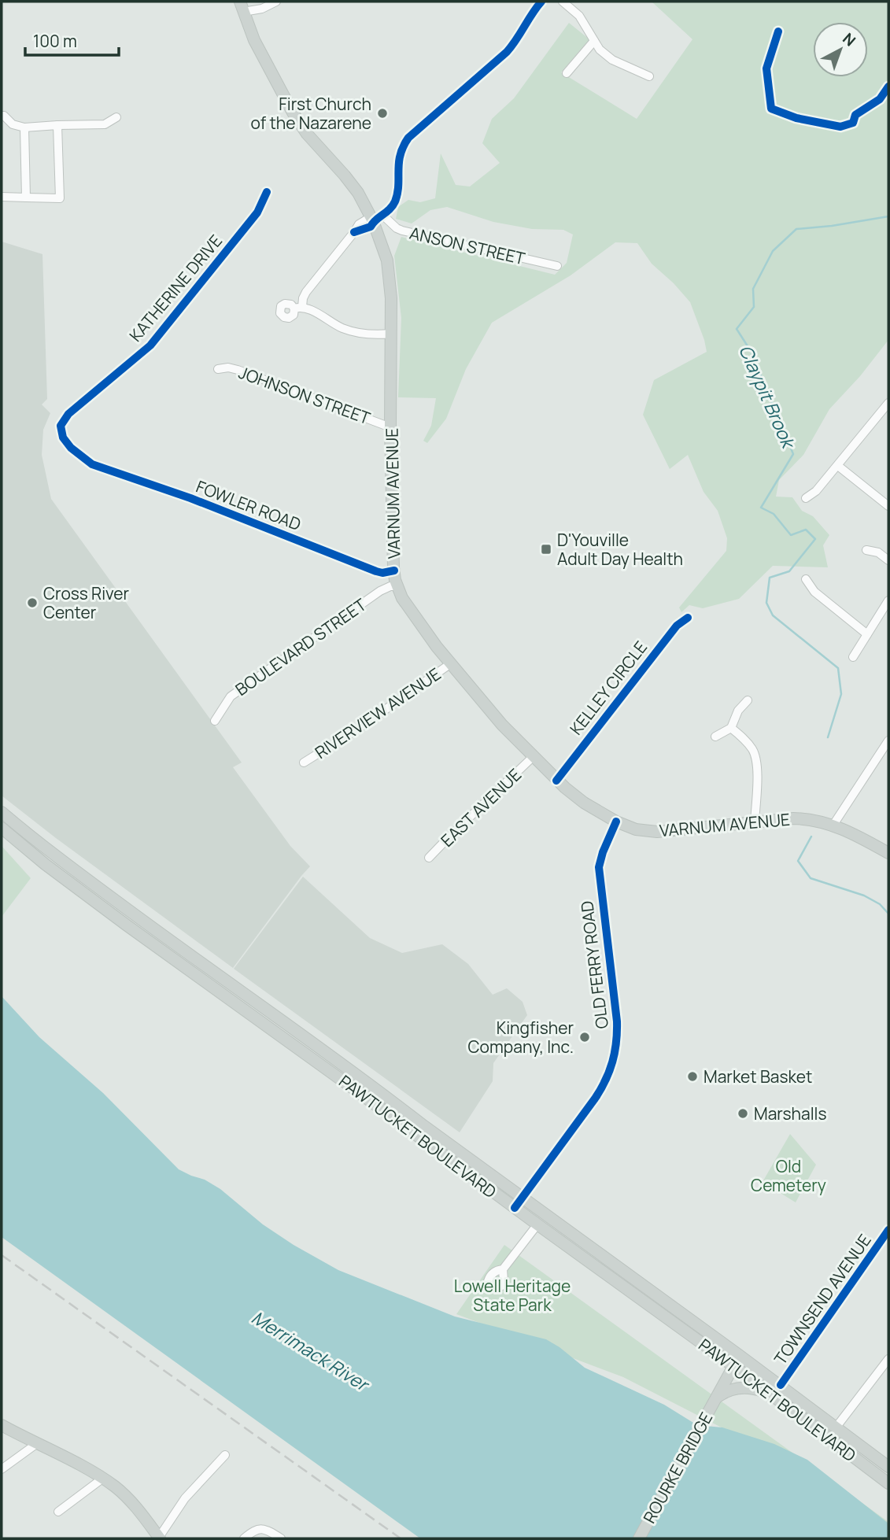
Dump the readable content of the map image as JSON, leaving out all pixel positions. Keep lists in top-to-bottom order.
{
  "streets": {
    "main road": ["VARNUM AVENUE", "PAWTUCKET BOULEVARD", "ROURKE BRIDGE"],
    "street": [
      "ANSON STREET",
      "KATHERINE DRIVE",
      "JOHNSON STREET",
      "FOWLER ROAD",
      "BOULEVARD STREET",
      "KELLEY CIRCLE",
      "RIVERVIEW AVENUE",
      "EAST AVENUE",
      "OLD FERRY ROAD",
      "TOWNSEND AVENUE"
    ]
  },
  "crossings": [
    ["ANSON STREET", "VARNUM AVENUE"],
    ["KATHERINE DRIVE", "FOWLER ROAD"],
    ["JOHNSON STREET", "VARNUM AVENUE"],
    ["VARNUM AVENUE", "FOWLER ROAD"],
    ["VARNUM AVENUE", "BOULEVARD STREET"],
    ["VARNUM AVENUE", "KELLEY CIRCLE"],
    ["VARNUM AVENUE", "RIVERVIEW AVENUE"],
    ["VARNUM AVENUE", "EAST AVENUE"],
    ["VARNUM AVENUE", "OLD FERRY ROAD"],
    ["OLD FERRY ROAD", "PAWTUCKET BOULEVARD"],
    ["PAWTUCKET BOULEVARD", "TOWNSEND AVENUE"],
    ["PAWTUCKET BOULEVARD", "ROURKE BRIDGE"]
  ],
  "water": ["Claypit Brook", "Merrimack River"],
  "parks": ["Old Cemetery", "Lowell Heritage State Park"],
  "places": {
    "other": [
      "First Church of the Nazarene",
      "Cross River Center",
      "Kingfisher Company, Inc.",
      "Market Basket",
      "Marshalls"
    ],
    "transit": ["D'Youville Adult Day Health"]
  },
  "scale_bar": "100 m",
  "north": "top right"
}
